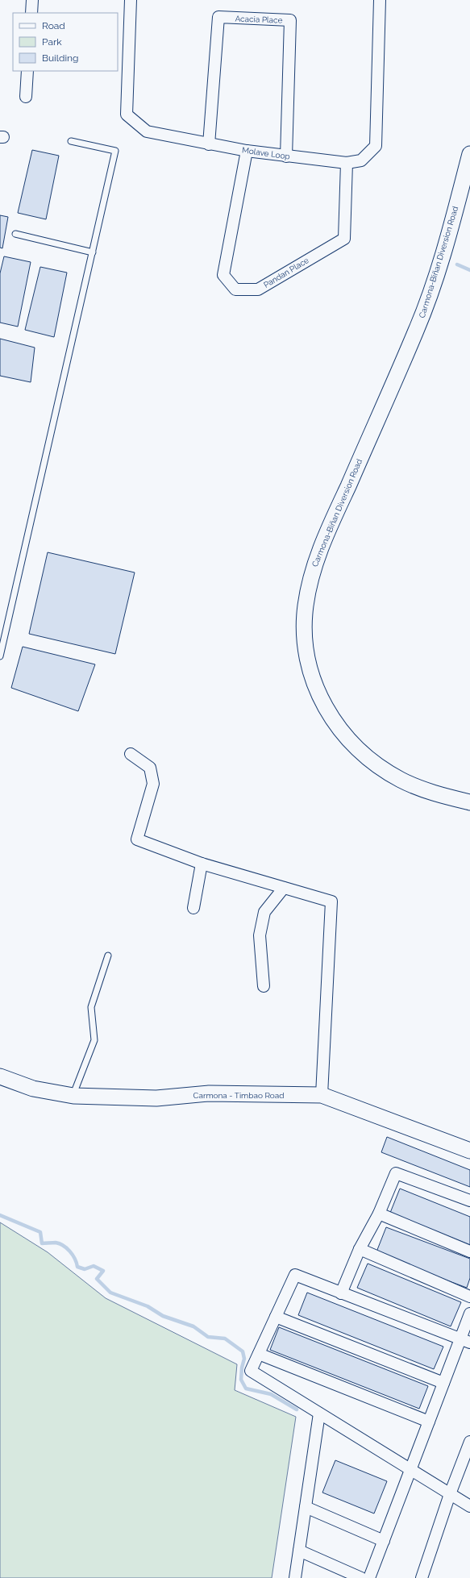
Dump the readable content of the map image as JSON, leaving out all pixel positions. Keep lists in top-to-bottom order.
{
  "streets": {
    "main road": ["Carmona-Biñan Diversion Road", "Carmona - Timbao Road"],
    "street": ["Acacia Place", "Molave Loop", "Pandan Place"]
  },
  "crossings": [
    ["Acacia Place", "Molave Loop"],
    ["Molave Loop", "Pandan Place"]
  ],
  "legend": ["Road", "Park", "Building"]
}
